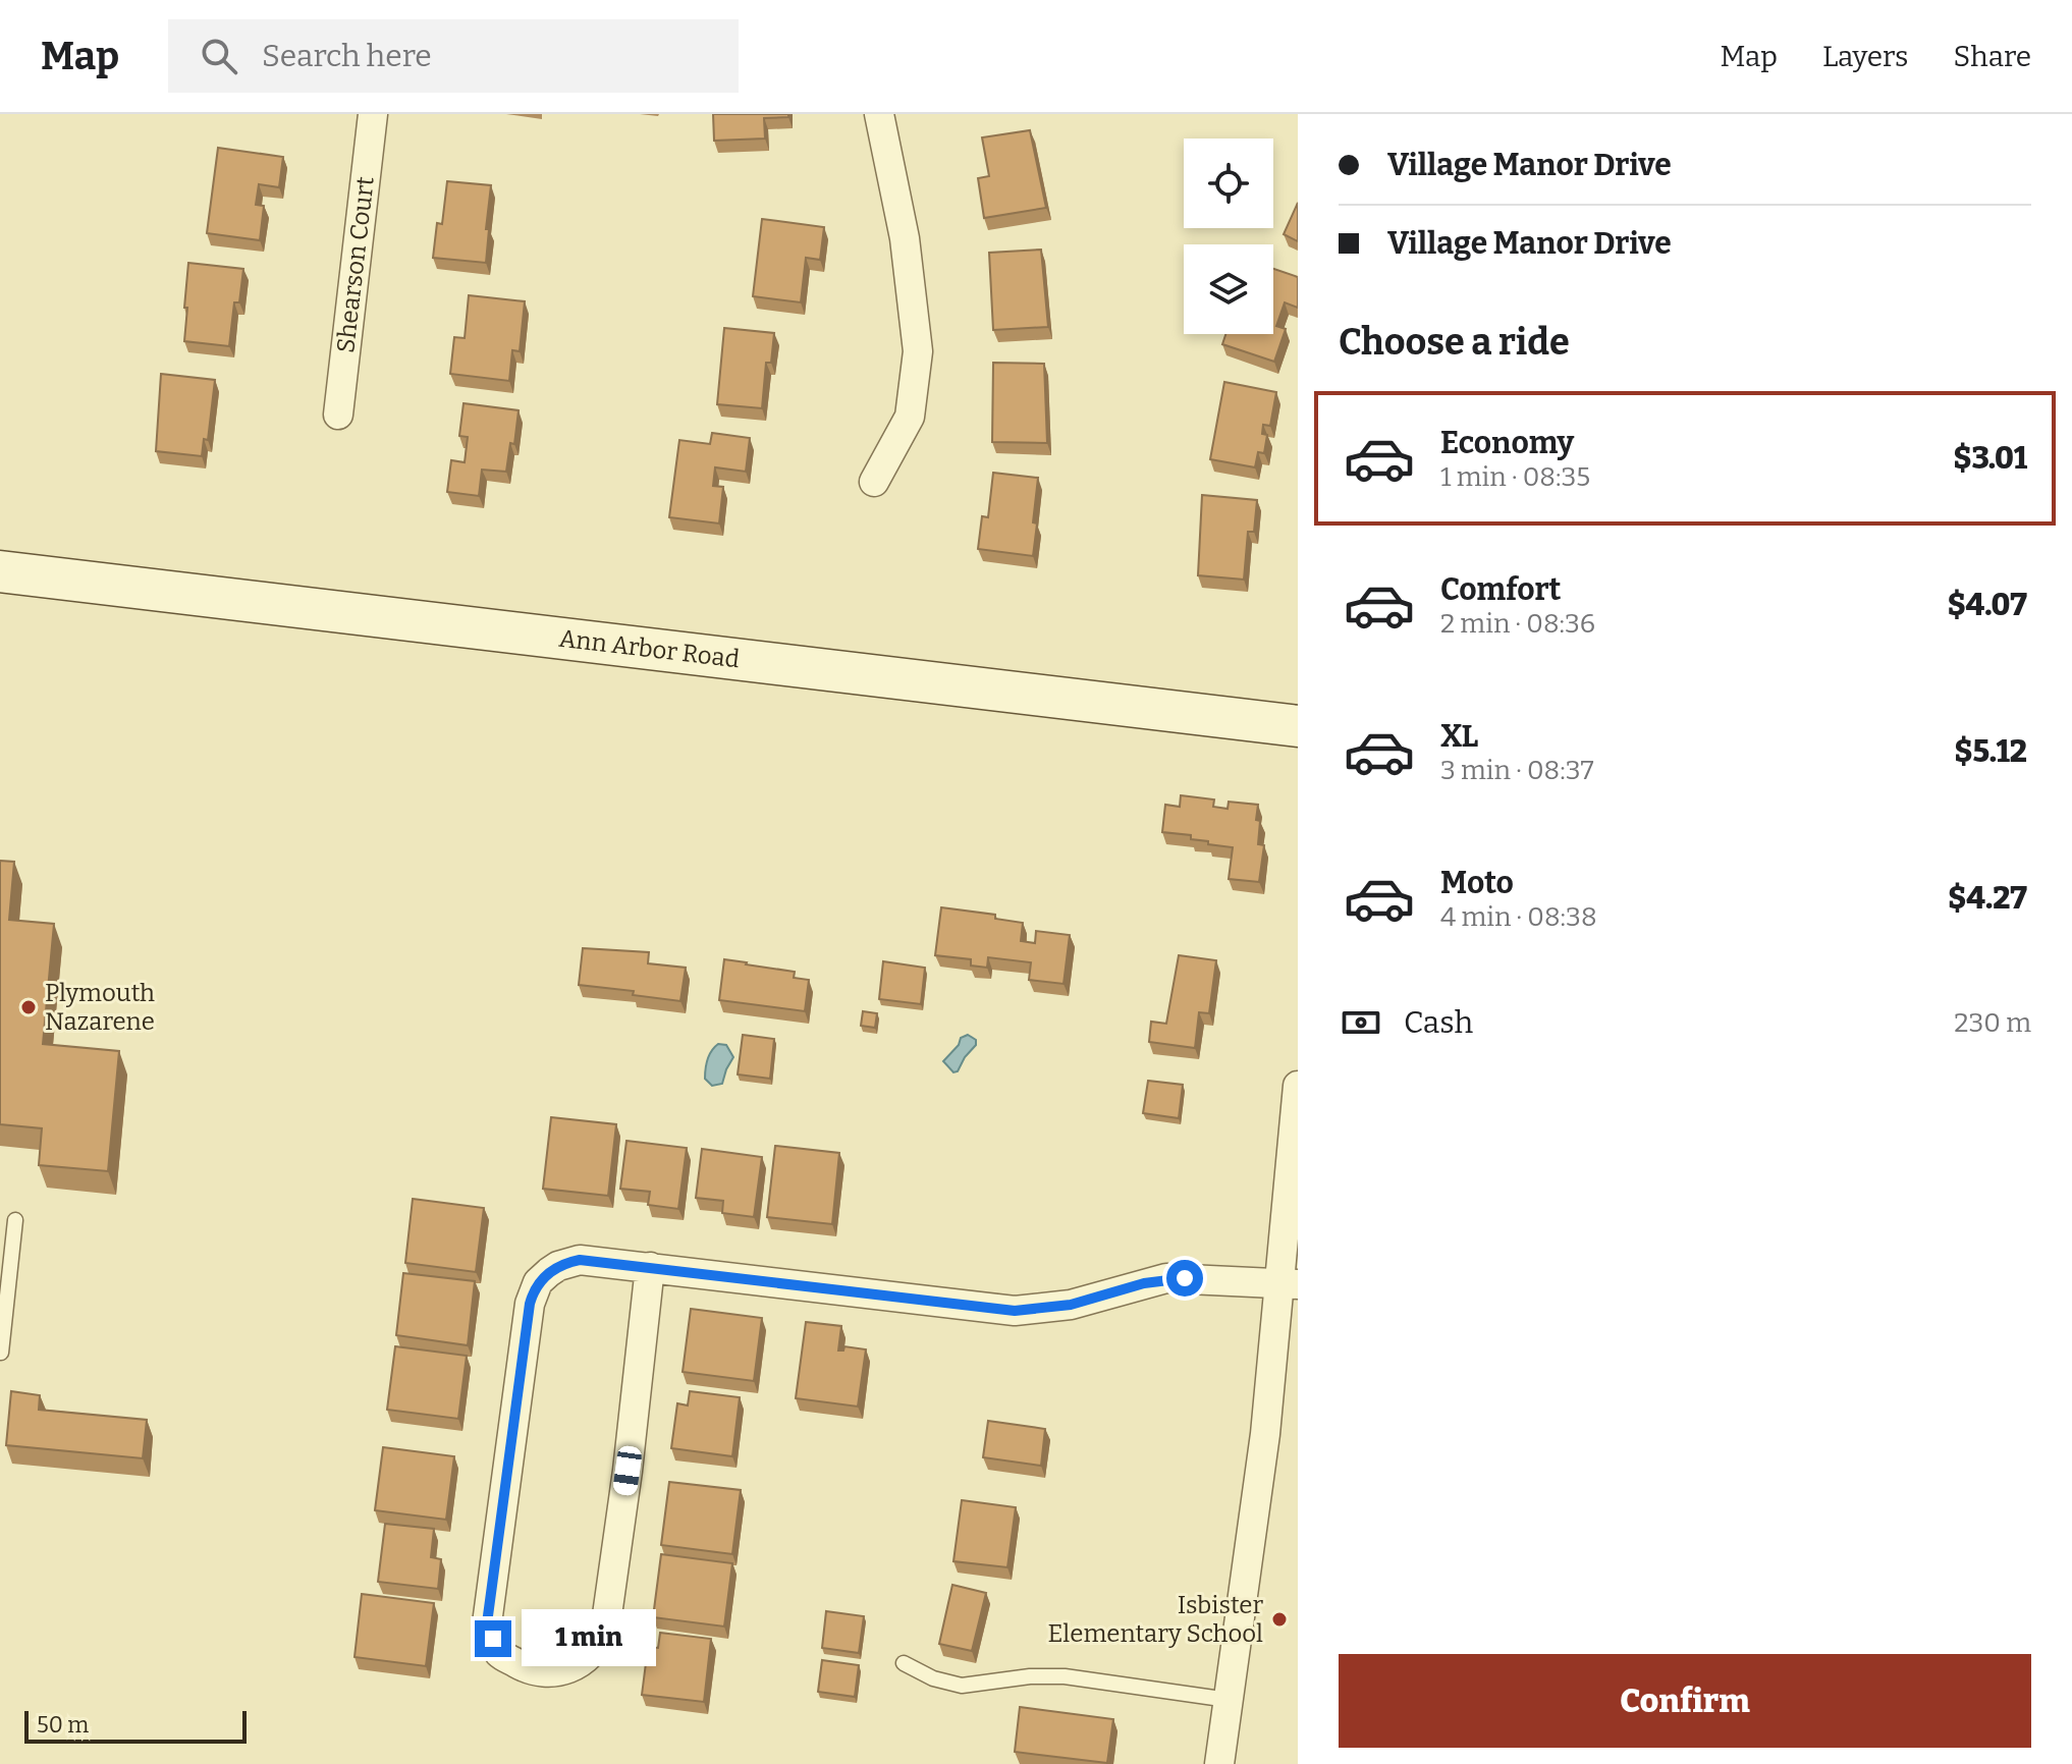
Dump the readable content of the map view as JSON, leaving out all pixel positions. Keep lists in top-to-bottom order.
{
  "streets": {
    "main road": ["Ann Arbor Road"],
    "street": ["Shearson Court"]
  },
  "places": ["Plymouth Nazarene", "Isbister Elementary School"],
  "scale_bar": "50 m",
  "page": {
    "header": "Map",
    "search": "Search here",
    "nav": ["Map", "Layers", "Share"],
    "banner": ["Village Manor Drive", "Village Manor Drive"],
    "heading": "Choose a ride",
    "list": [
      {
        "name": "Economy",
        "note": "1 min · 08:35",
        "value": "$3.01"
      },
      {
        "name": "Comfort",
        "note": "2 min · 08:36",
        "value": "$4.07"
      },
      {
        "name": "XL",
        "note": "3 min · 08:37",
        "value": "$5.12"
      },
      {
        "name": "Moto",
        "note": "4 min · 08:38",
        "value": "$4.27"
      }
    ],
    "pay": ["Cash", "230 m"],
    "bubble": "1 min",
    "buttons": "Confirm",
    "scale": "50 m"
  }
}
